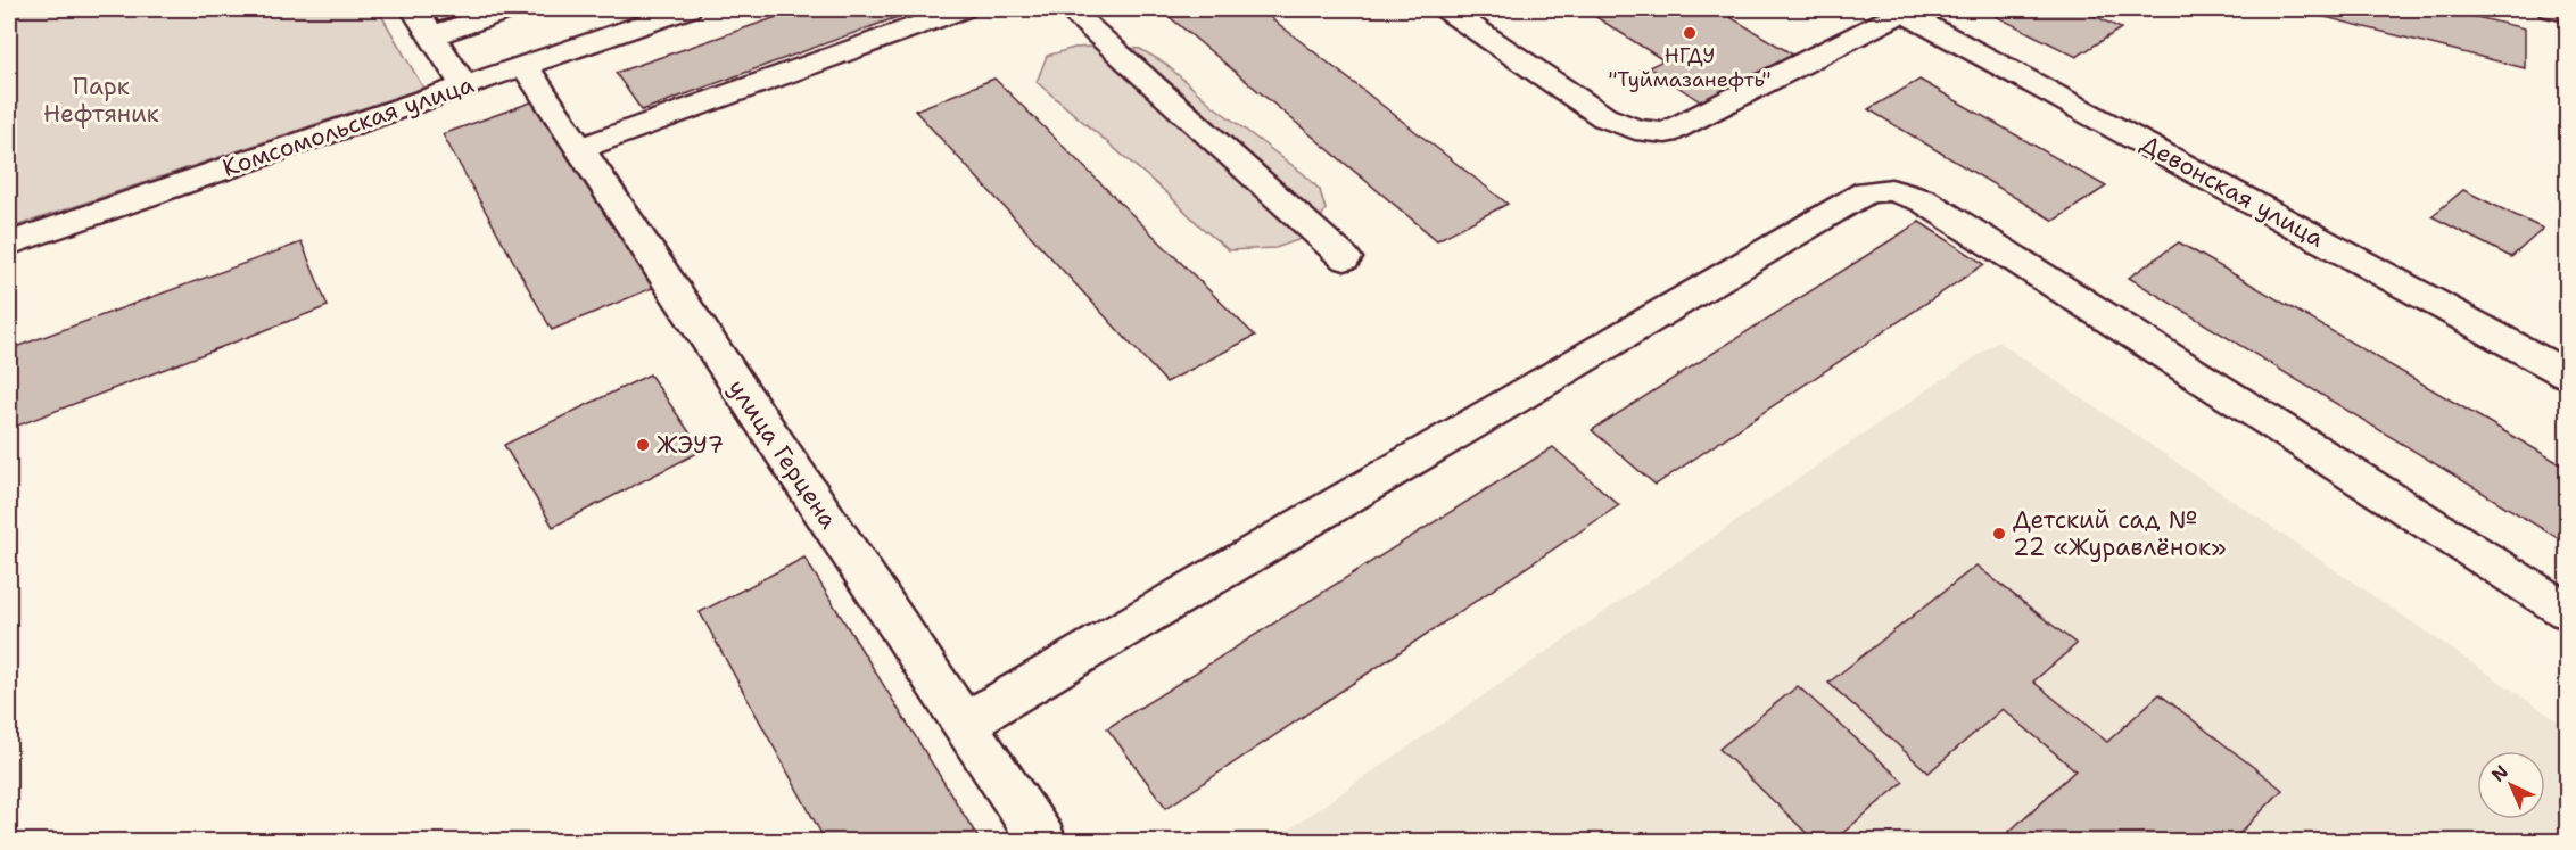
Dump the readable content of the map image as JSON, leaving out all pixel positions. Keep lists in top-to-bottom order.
{
  "streets": {
    "main road": ["Комсомольская улица", "Девонская улица", "улица Герцена"]
  },
  "crossings": [
    ["Комсомольская улица", "улица Герцена"]
  ],
  "parks": ["Парк Нефтяник"],
  "places": ["НГДУ \"Туймазанефть\"", "ЖЭУ7", "Детский сад № 22 «Журавлёнок»"],
  "north": "top left"
}
